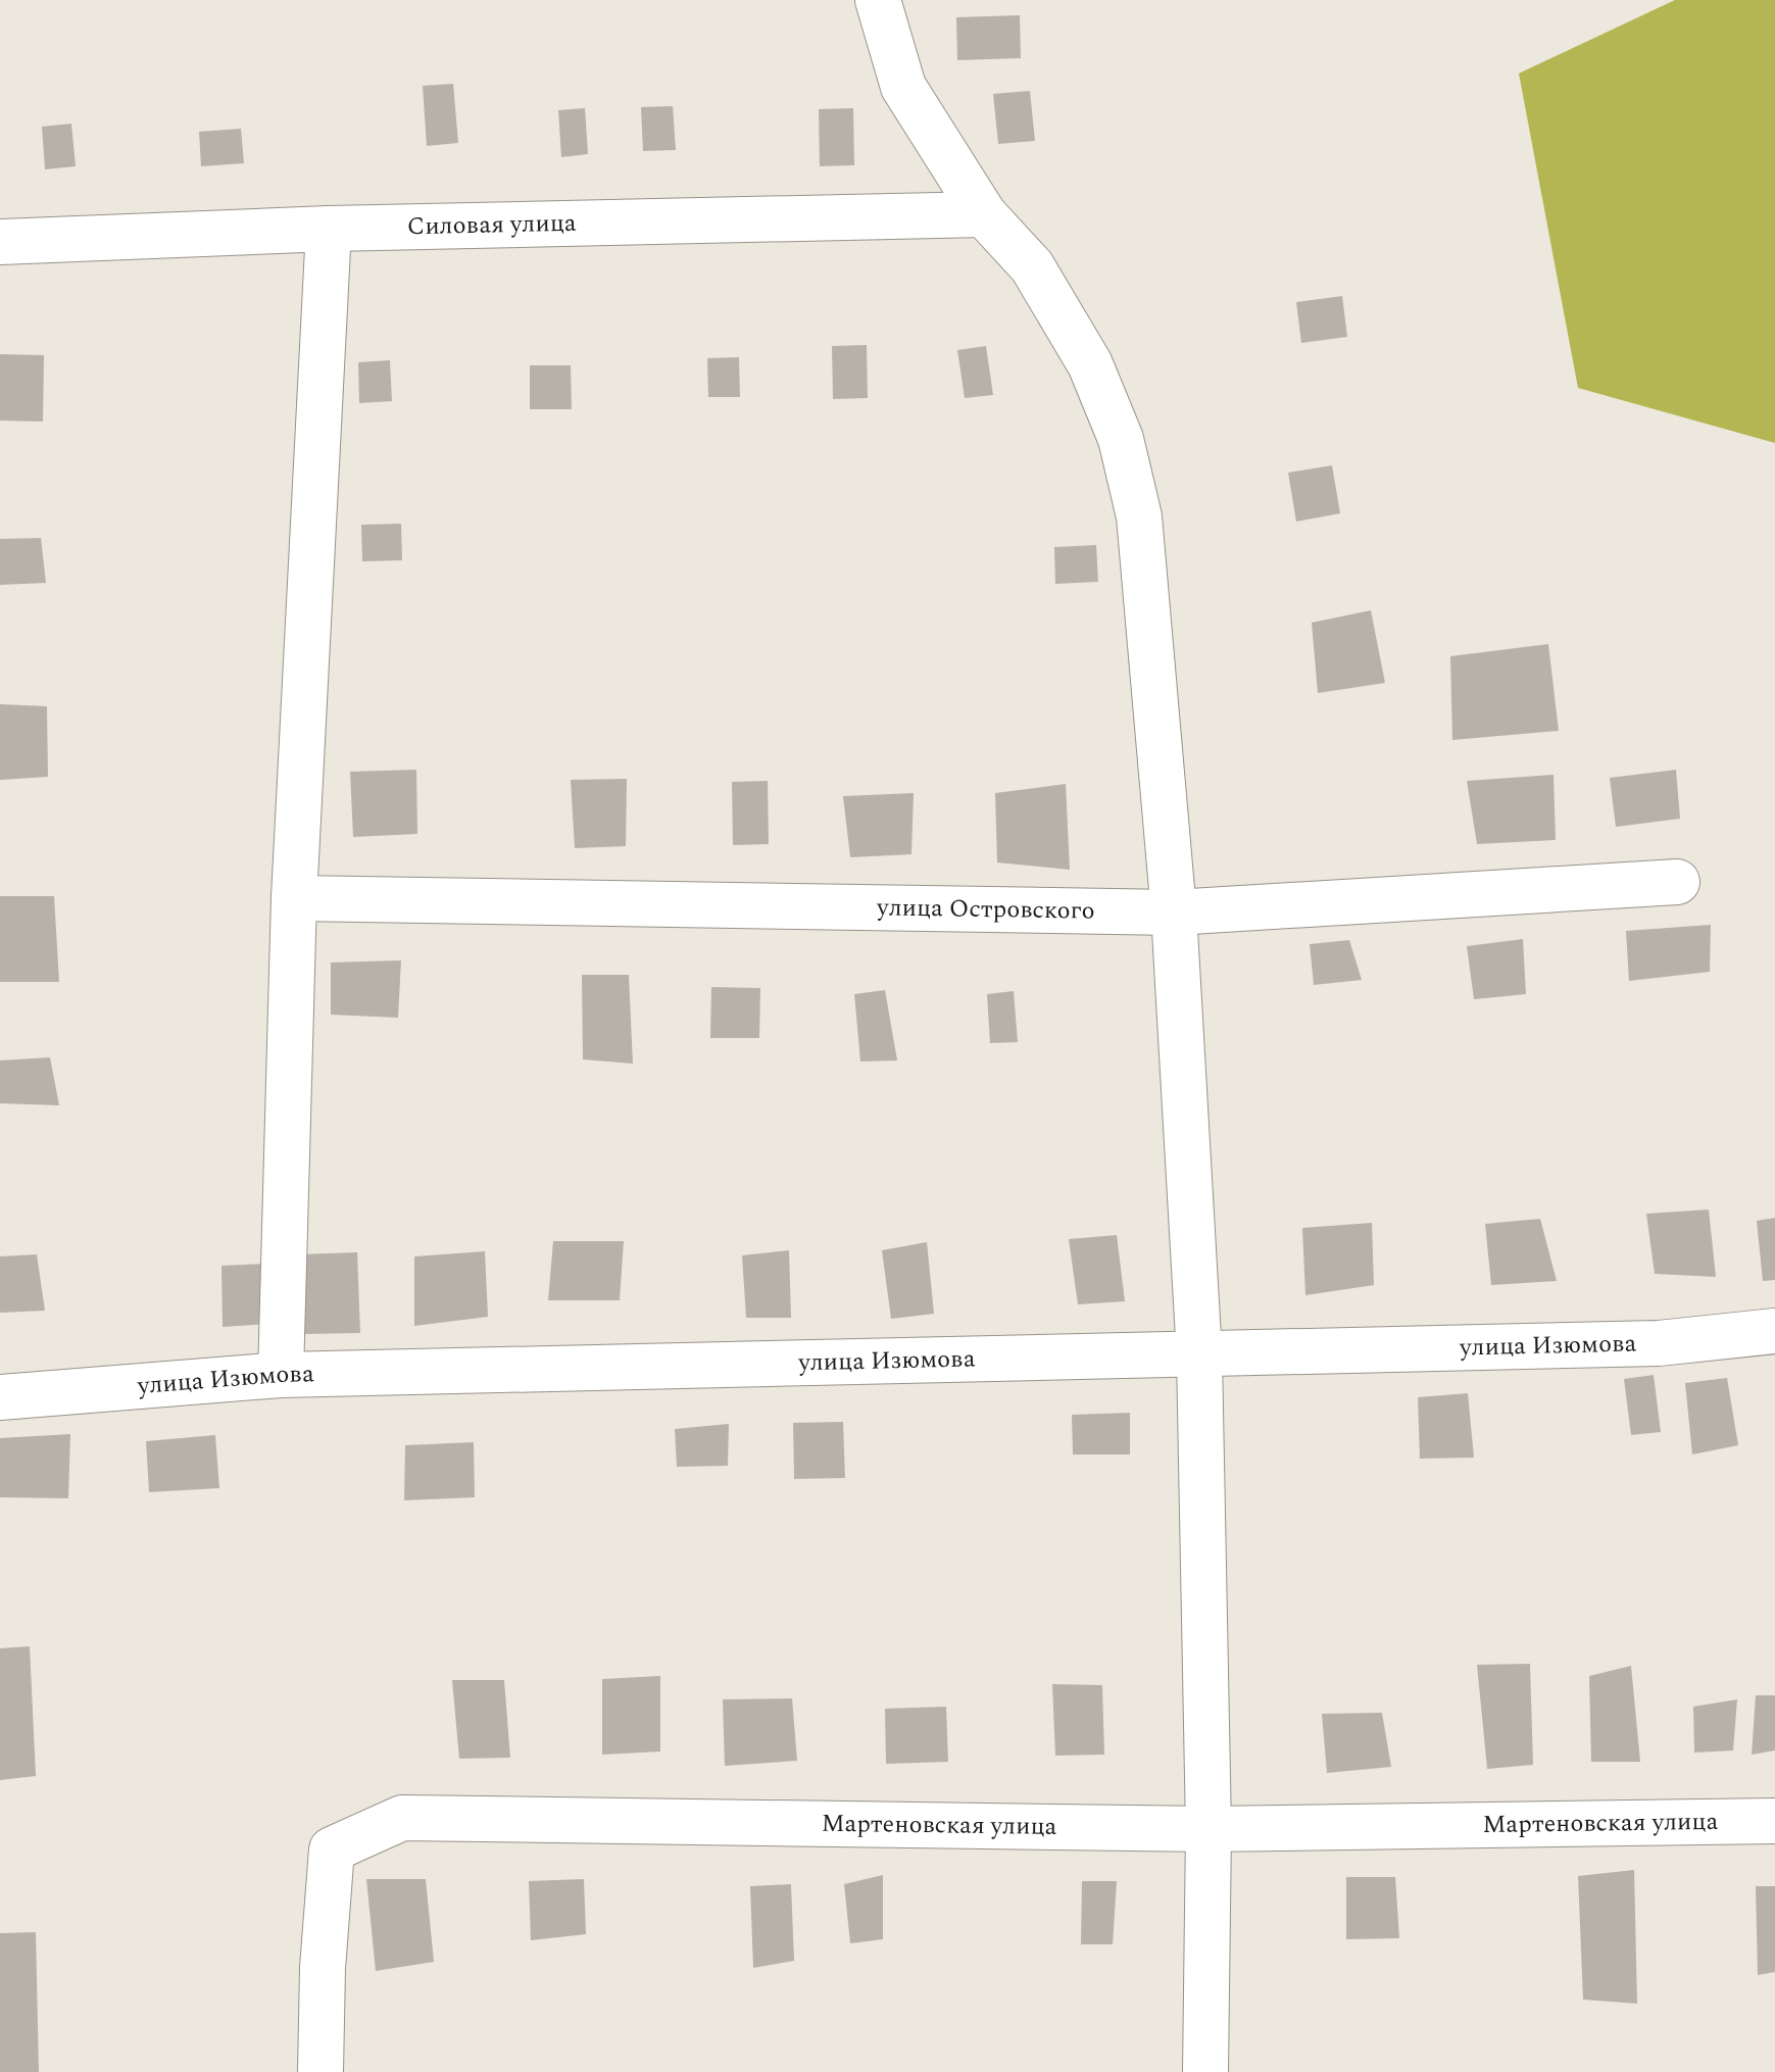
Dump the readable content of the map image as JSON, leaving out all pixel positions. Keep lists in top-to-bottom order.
{
  "streets": {
    "street": [
      "Силовая улица",
      "улица Островского",
      "улица Изюмова",
      "Мартеновская улица"
    ]
  }
}
